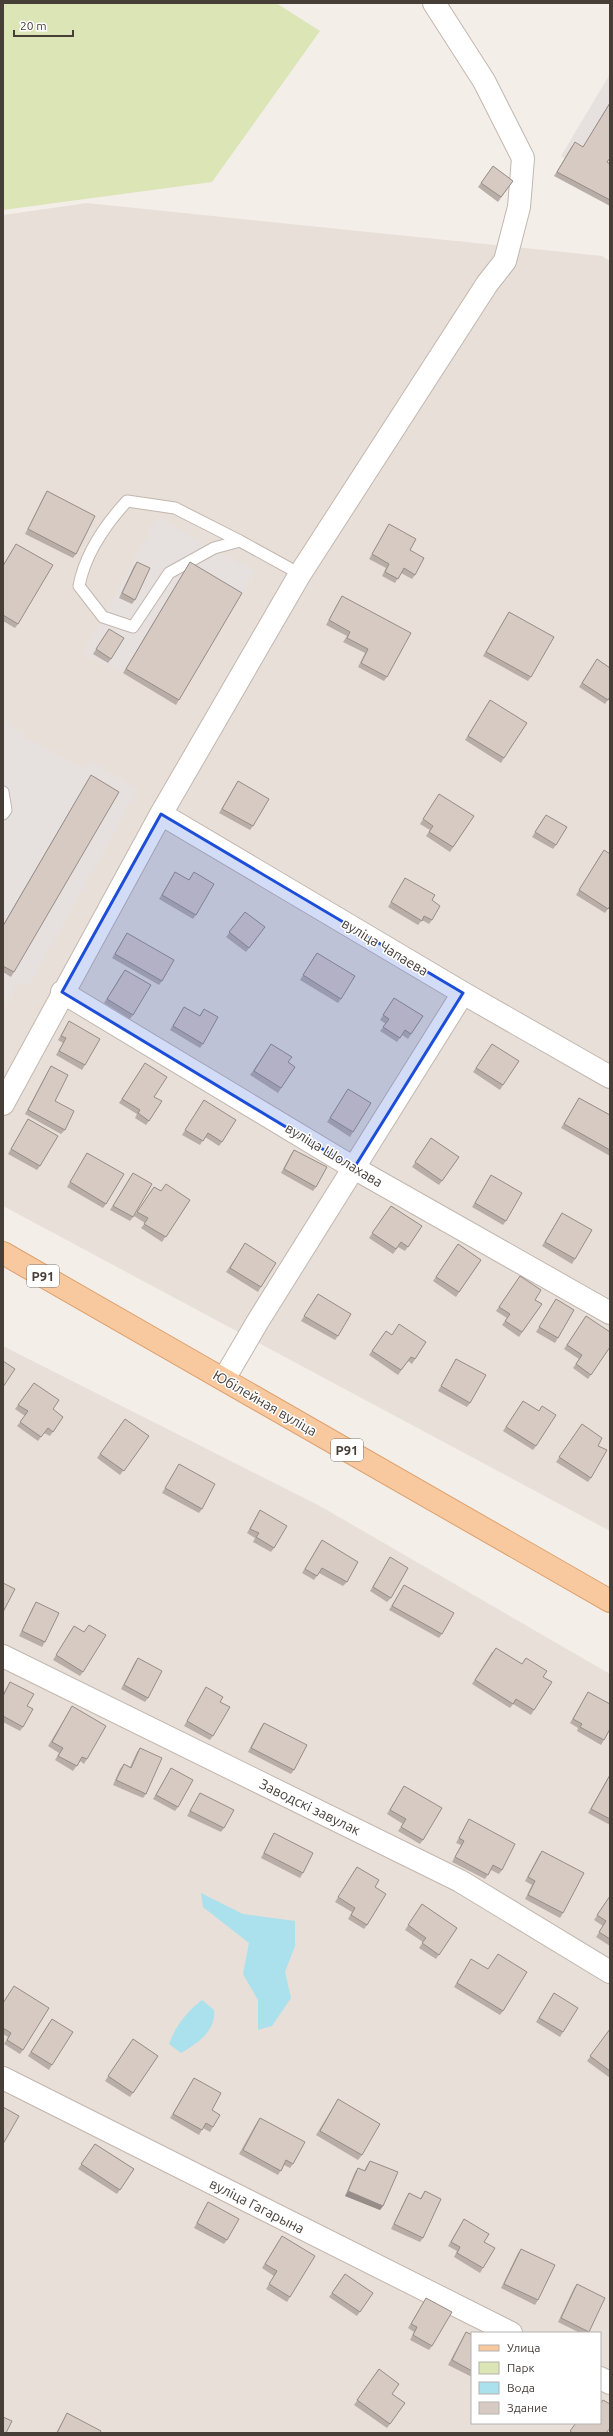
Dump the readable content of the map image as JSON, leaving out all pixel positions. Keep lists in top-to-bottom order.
{
  "streets": {
    "main road": ["Р91", "Юбілейная вуліца"],
    "street": [
      "вуліца Чапаева",
      "вуліца Шолахава",
      "Заводскі завулак",
      "вуліца Гагарына"
    ]
  },
  "legend": [
    "Улица",
    "Парк",
    "Вода",
    "Здание"
  ],
  "scale_bar": "20 m"
}
